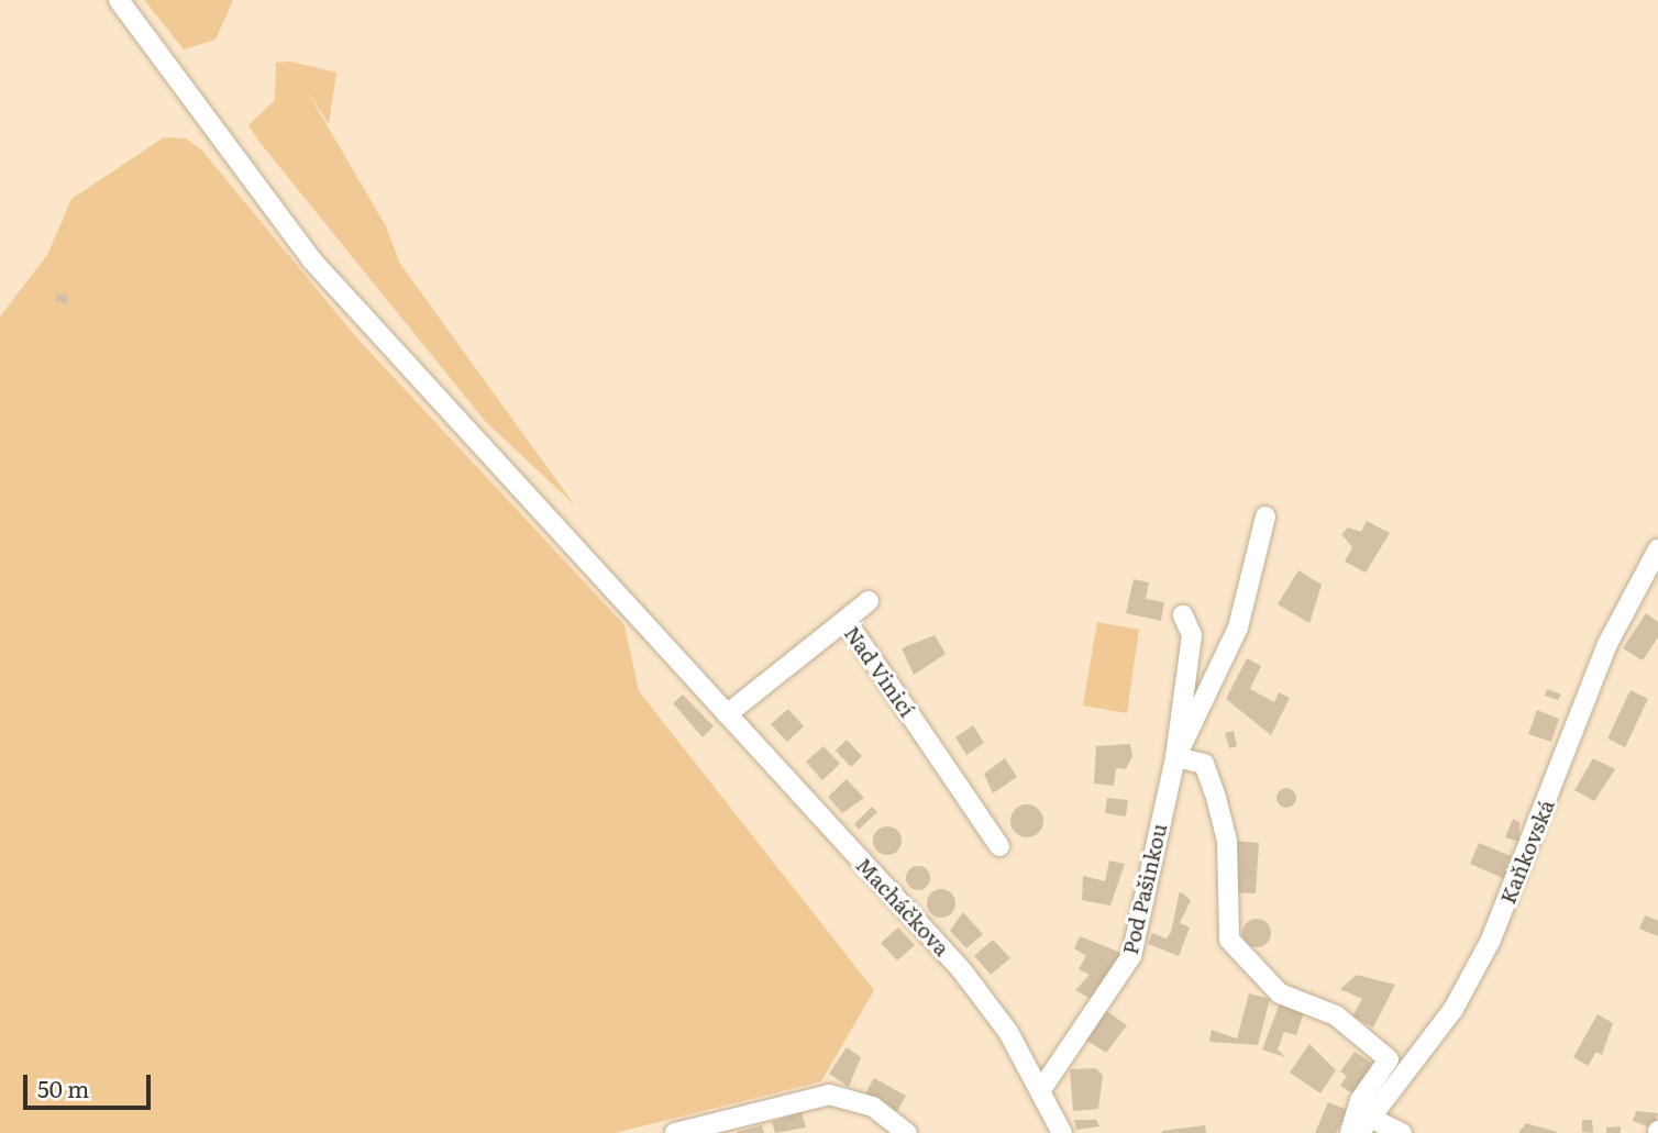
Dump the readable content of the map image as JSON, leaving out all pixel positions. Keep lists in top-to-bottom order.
{
  "streets": {
    "street": [
      "Nad Vinicí",
      "Kaňkovská",
      "Pod Pašinkou",
      "Macháčkova"
    ]
  },
  "crossings": [
    ["Nad Vinicí", "Macháčkova"],
    ["Pod Pašinkou", "Macháčkova"]
  ],
  "scale_bar": "50 m"
}
